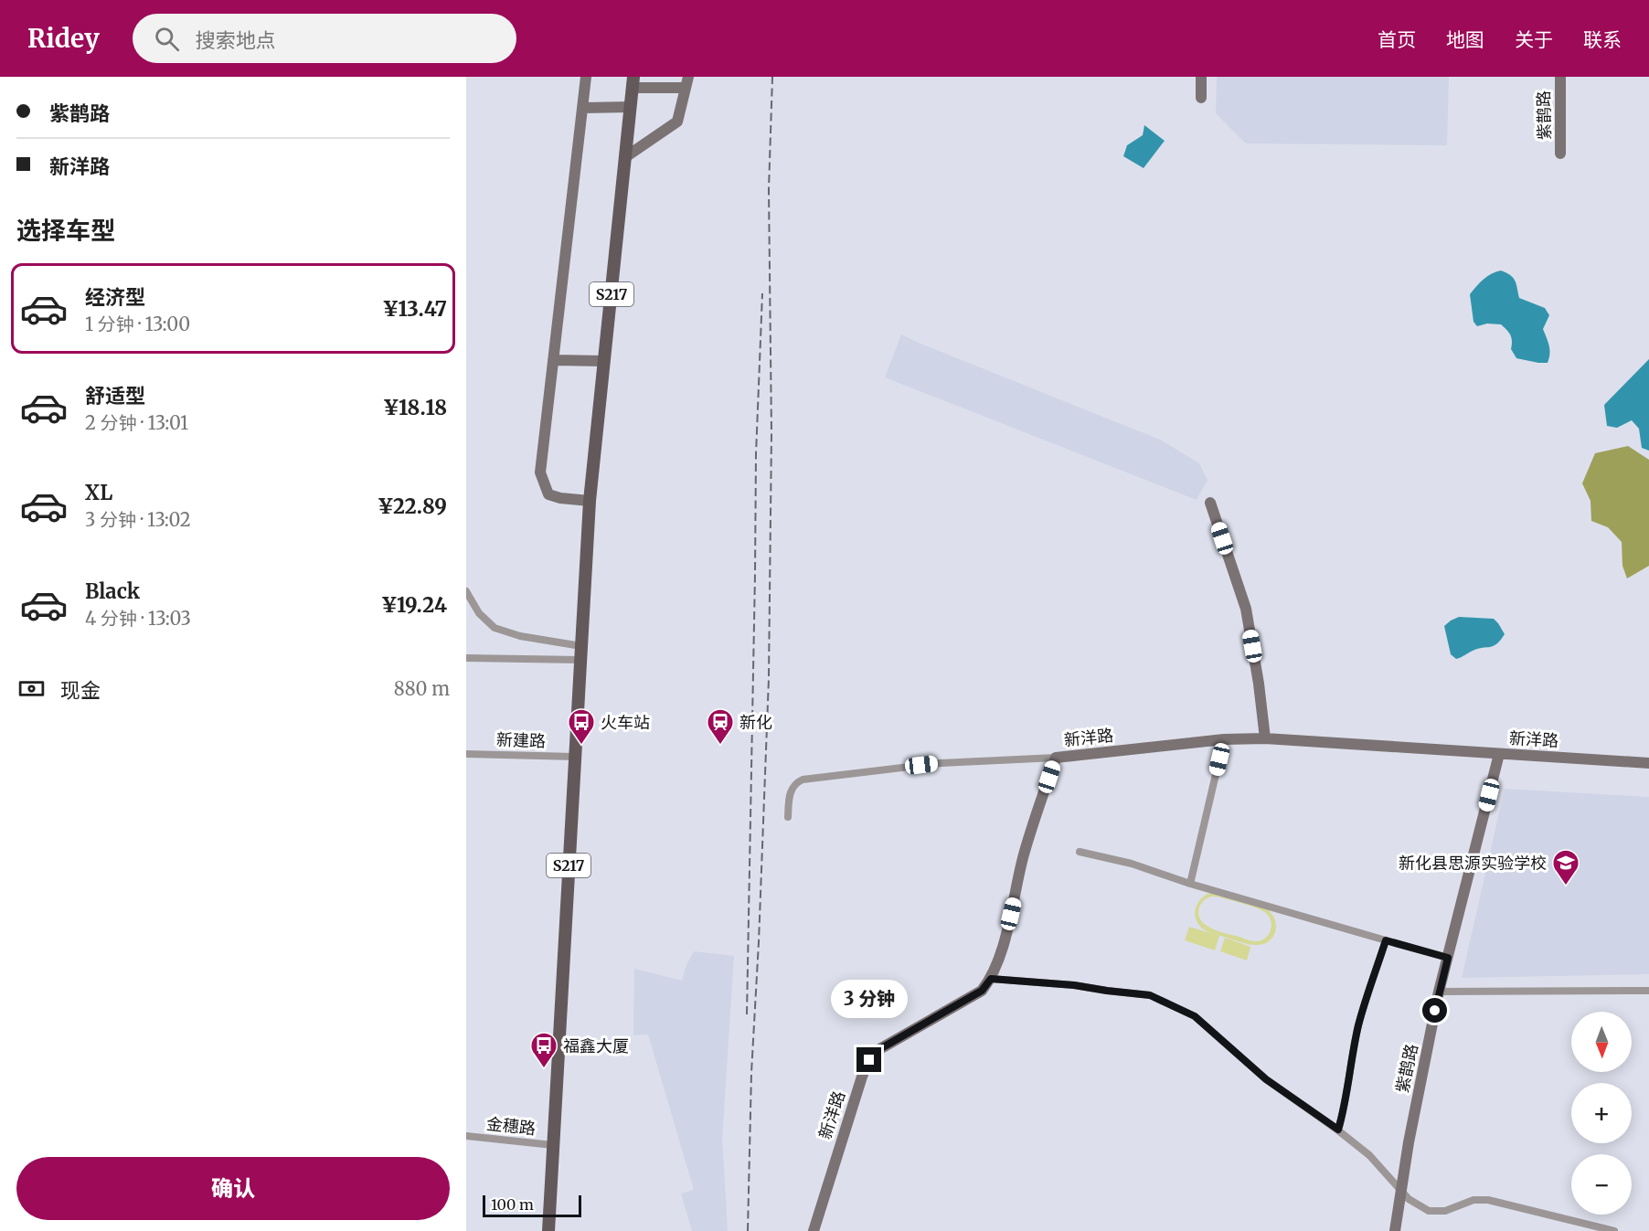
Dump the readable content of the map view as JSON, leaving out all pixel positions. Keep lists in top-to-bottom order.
{
  "streets": {
    "main road": ["S217"],
    "street": [
      "紫鹊路",
      "新洋路",
      "新建路",
      "金穗路"
    ]
  },
  "crossings": [
    ["紫鹊路", "新洋路"],
    ["S217", "新建路"],
    ["S217", "金穗路"]
  ],
  "places": {
    "bus stop": ["火车站", "福鑫大厦"],
    "station": ["新化"],
    "school or university": ["新化县思源实验学校"]
  },
  "scale_bar": "100 m",
  "north": "bottom",
  "page": {
    "header": "Ridey",
    "search": "搜索地点",
    "nav": [
      "首页",
      "地图",
      "关于",
      "联系"
    ],
    "banner": ["紫鹊路", "新洋路"],
    "heading": "选择车型",
    "list": [
      {
        "name": "经济型",
        "note": "1 分钟 · 13:00",
        "value": "¥13.47"
      },
      {
        "name": "舒适型",
        "note": "2 分钟 · 13:01",
        "value": "¥18.18"
      },
      {
        "name": "XL",
        "note": "3 分钟 · 13:02",
        "value": "¥22.89"
      },
      {
        "name": "Black",
        "note": "4 分钟 · 13:03",
        "value": "¥19.24"
      }
    ],
    "pay": ["现金", "880 m"],
    "bubble": "3 分钟",
    "map_buttons": ["+", "−"],
    "buttons": "确认",
    "scale": "100 m"
  }
}
